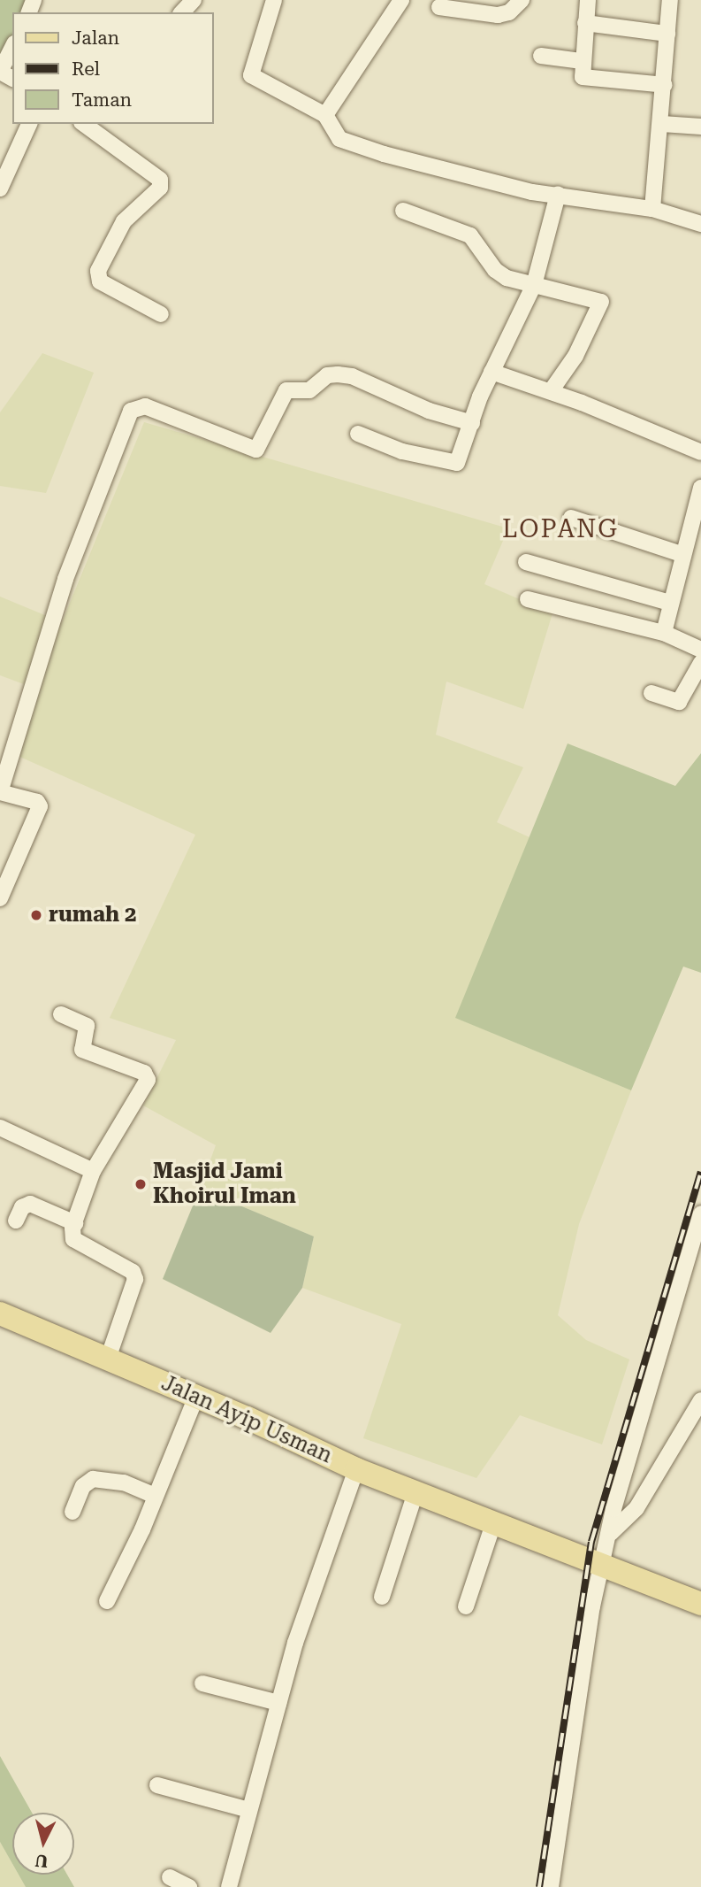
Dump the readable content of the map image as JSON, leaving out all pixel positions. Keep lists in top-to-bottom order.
{
  "streets": {
    "main road": ["Jalan Ayip Usman"]
  },
  "districts": ["LOPANG"],
  "places": ["rumah 2", "Masjid Jami Khoirul Iman"],
  "legend": ["Jalan", "Rel", "Taman"],
  "north": "bottom"
}
